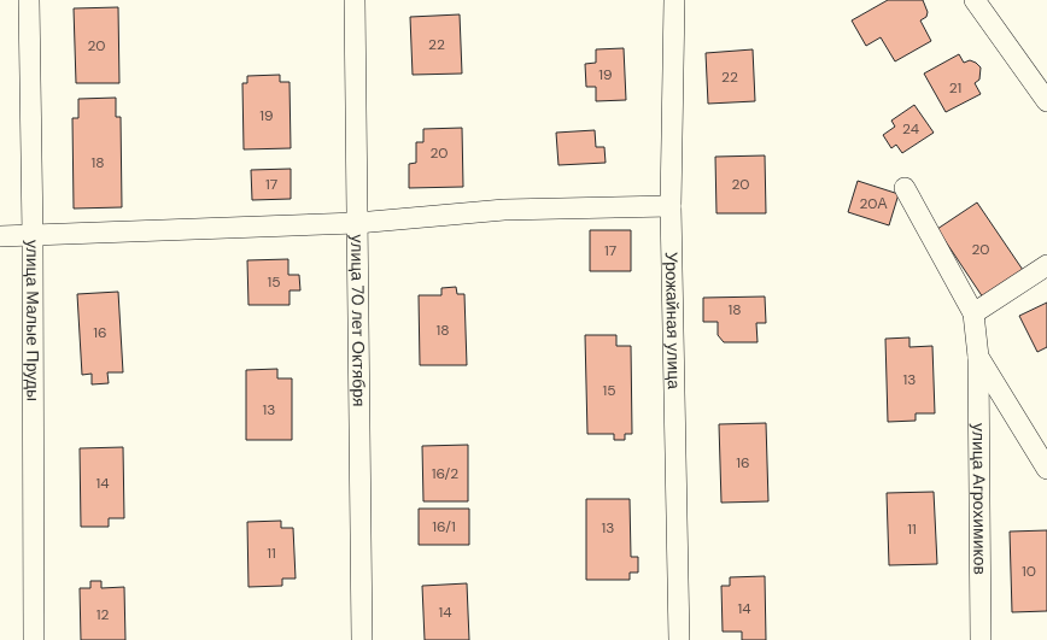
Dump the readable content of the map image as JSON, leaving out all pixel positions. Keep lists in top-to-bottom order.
{
  "streets": {
    "street": [
      "улица Малые Пруды",
      "улица 70 лет Октября",
      "Урожайная улица",
      "улица Агрохимиков"
    ]
  },
  "house_numbers": [
    "22",
    "20",
    "19",
    "22",
    "21",
    "19",
    "24",
    "20",
    "18",
    "17",
    "20",
    "20А",
    "20",
    "17",
    "15",
    "18",
    "18",
    "16",
    "13",
    "15",
    "13",
    "16",
    "16/2",
    "14",
    "16/1",
    "13",
    "11",
    "11",
    "10",
    "14",
    "14",
    "12"
  ]
}
